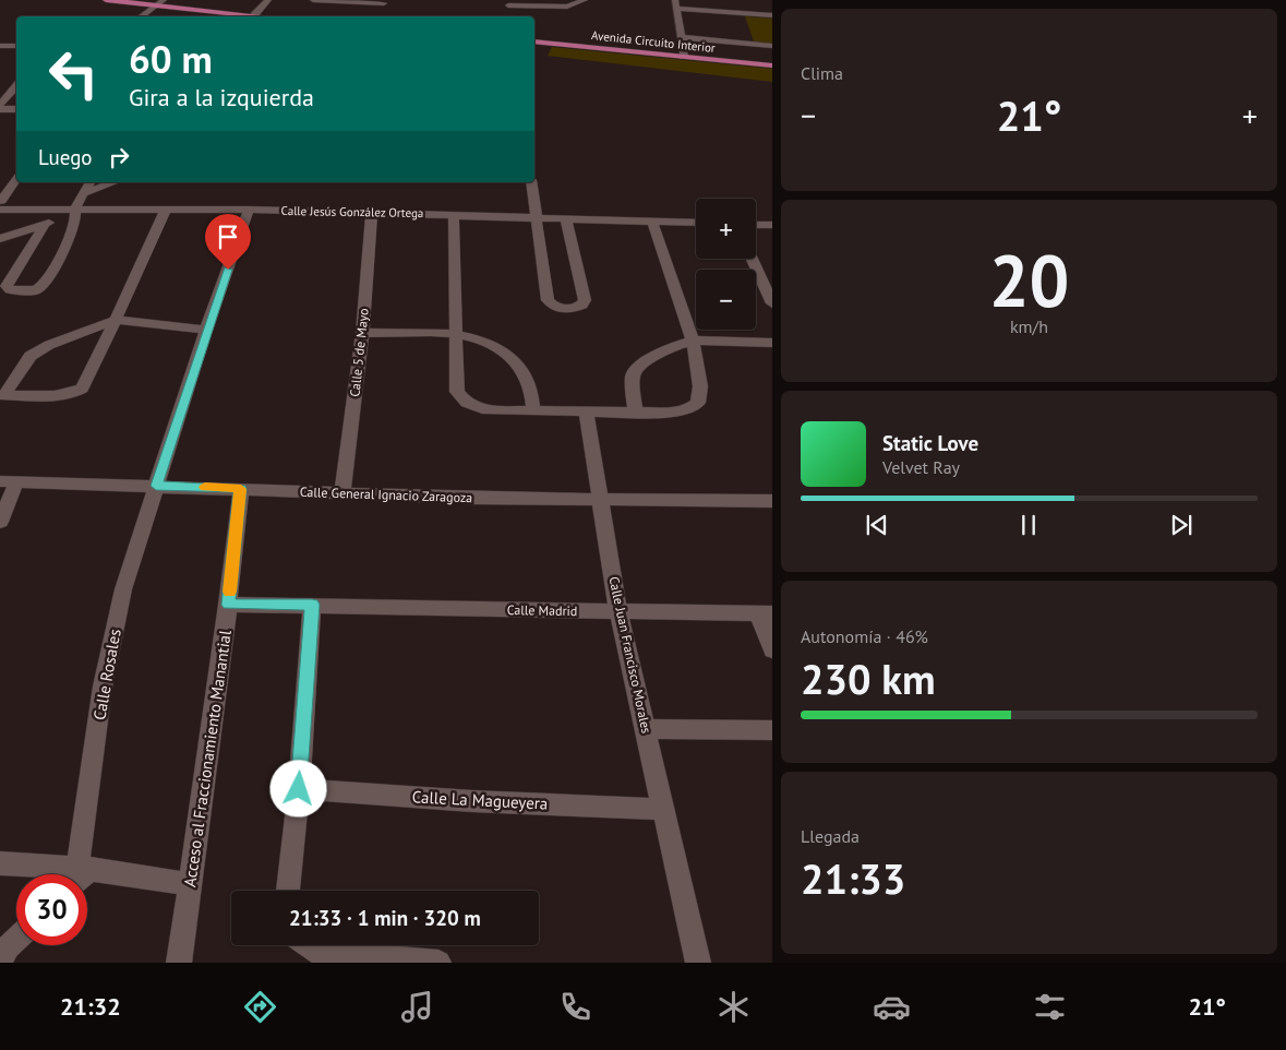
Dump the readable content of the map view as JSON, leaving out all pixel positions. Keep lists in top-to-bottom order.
{
  "streets": {
    "main road": ["Avenida Circuito Interior"],
    "street": [
      "Calle Jesús González Ortega",
      "Calle 5 de Mayo",
      "Calle General Ignacio Zaragoza",
      "Calle Madrid",
      "Calle Juan Francisco Morales",
      "Calle Rosales",
      "Acceso al Fraccionamiento Manantial",
      "Calle La Magueyera"
    ]
  },
  "crossings": [
    ["Calle Jesús González Ortega", "Calle 5 de Mayo"],
    ["Calle Jesús González Ortega", "Calle Rosales"],
    ["Calle 5 de Mayo", "Calle General Ignacio Zaragoza"],
    ["Calle General Ignacio Zaragoza", "Calle Juan Francisco Morales"],
    ["Calle General Ignacio Zaragoza", "Calle Rosales"],
    ["Calle General Ignacio Zaragoza", "Acceso al Fraccionamiento Manantial"],
    ["Calle Madrid", "Calle Juan Francisco Morales"],
    ["Calle Madrid", "Acceso al Fraccionamiento Manantial"],
    ["Calle Juan Francisco Morales", "Calle La Magueyera"]
  ],
  "page": {
    "tile": [
      "Clima",
      ["20", "km/h"],
      ["Autonomía · 46%", "230 km"],
      ["Llegada", "21:33"]
    ],
    "turn": ["60 m", "Gira a la izquierda"],
    "heat": ["−", "21°", "+"],
    "then": "Luego",
    "map_buttons": ["+", "−"],
    "song": ["Static Love", "Velvet Ray"],
    "limit": "30",
    "trip": "21:33 · 1 min · 320 m",
    "tabs": ["21:32", "21°"]
  }
}
